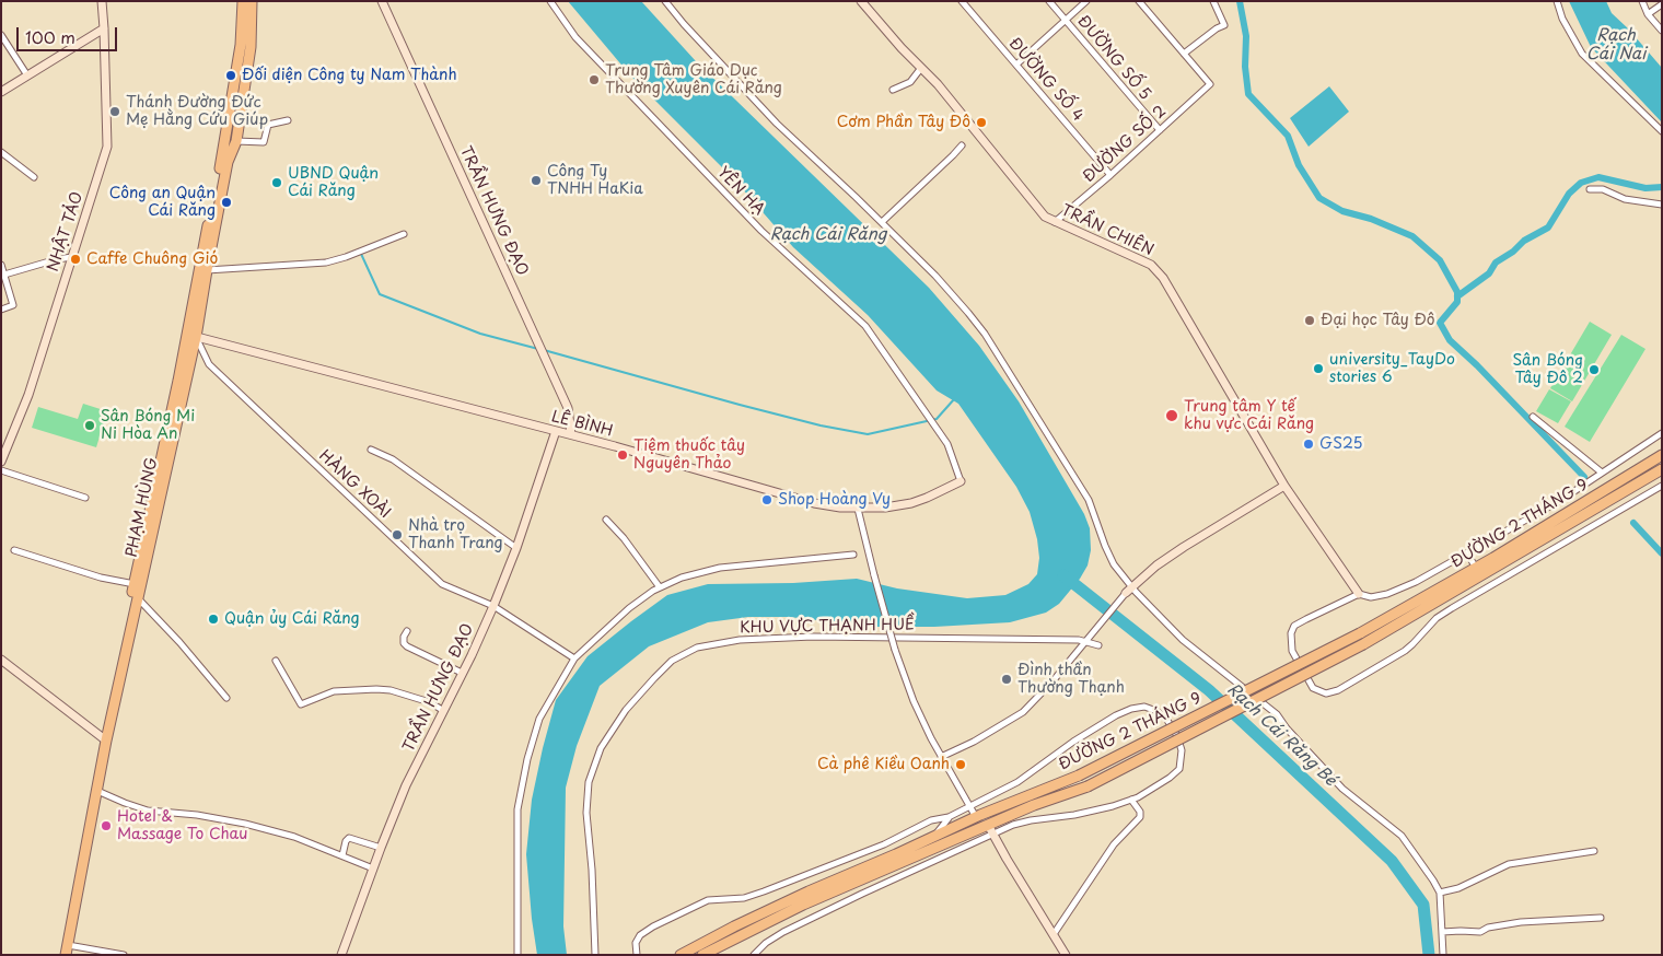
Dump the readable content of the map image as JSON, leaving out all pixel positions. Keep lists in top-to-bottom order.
{
  "streets": {
    "highway": ["PHẠM HÙNG", "ĐƯỜNG 2 THÁNG 9"],
    "street": [
      "ĐƯỜNG SỐ 5",
      "ĐƯỜNG SỐ 4",
      "ĐƯỜNG SỐ 2",
      "YÊN HẠ",
      "TRẦN HƯNG ĐẠO",
      "TRẦN CHIÊN",
      "NHẬT TẢO",
      "LÊ BÌNH",
      "HÀNG XOÀI",
      "KHU VỰC THẠNH HUỀ"
    ]
  },
  "crossings": [
    ["ĐƯỜNG SỐ 5", "ĐƯỜNG SỐ 2"],
    ["ĐƯỜNG SỐ 4", "ĐƯỜNG SỐ 2"],
    ["ĐƯỜNG SỐ 2", "TRẦN CHIÊN"],
    ["YÊN HẠ", "LÊ BÌNH"],
    ["TRẦN HƯNG ĐẠO", "LÊ BÌNH"],
    ["TRẦN HƯNG ĐẠO", "HÀNG XOÀI"],
    ["LÊ BÌNH", "HÀNG XOÀI"],
    ["LÊ BÌNH", "PHẠM HÙNG"],
    ["HÀNG XOÀI", "PHẠM HÙNG"]
  ],
  "water": ["Rạch Cái Nai", "Rạch Cái Răng", "Rạch Cái Răng Bé"],
  "places": [
    "Đối diện Công ty Nam Thành",
    "Trung Tâm Giáo Dục Thường Xuyên Cái Răng",
    "Thánh Đường Đức Mẹ Hằng Cứu Giúp",
    "Cơm Phần Tây Đô",
    "Công Ty TNHH HaKia",
    "UBND Quận Cái Răng",
    "Công an Quận Cái Răng",
    "Caffe Chuông Gió",
    "Đại học Tây Đô",
    "university_TayDo stories 6",
    "Sân Bóng Tây Đô 2",
    "Trung tâm Y tế khu vực Cái Răng",
    "Sân Bóng Mi Ni Hòa An",
    "GS25",
    "Tiệm thuốc tây Nguyên Thảo",
    "Shop Hoàng Vy",
    "Nhà trọ Thanh Trang",
    "Quận ủy Cái Răng",
    "Đình thần Thường Thạnh",
    "Cà phê Kiều Oanh",
    "Hotel & Massage To Chau"
  ],
  "scale_bar": "100 m"
}
